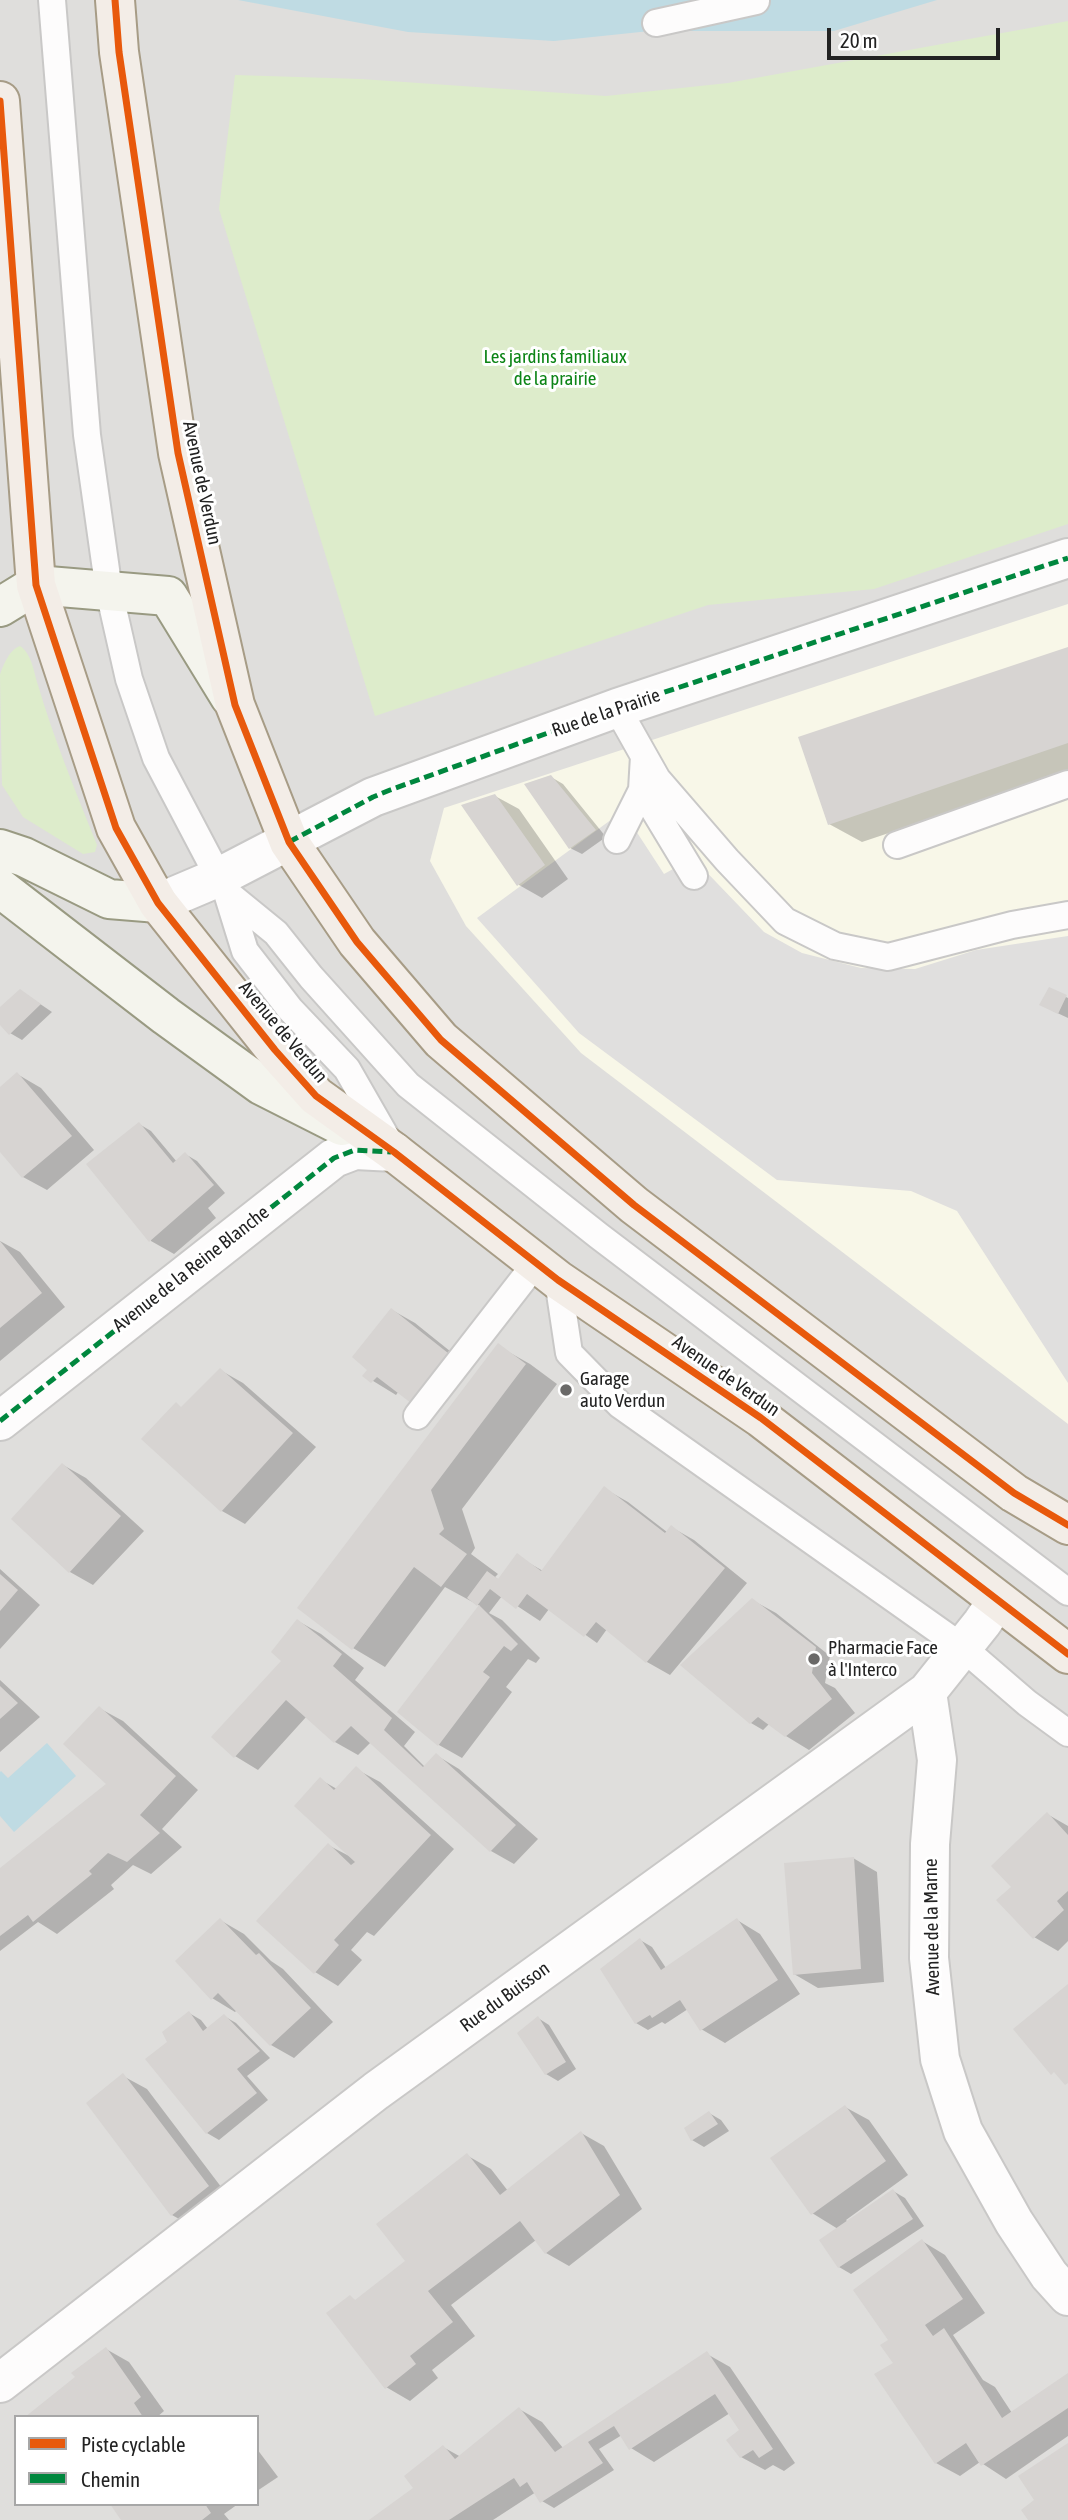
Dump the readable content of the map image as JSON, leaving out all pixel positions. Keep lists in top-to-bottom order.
{
  "streets": {
    "main road": ["Avenue de Verdun"],
    "street": [
      "Rue de la Prairie",
      "Avenue de la Reine Blanche",
      "Avenue de la Marne",
      "Rue du Buisson"
    ]
  },
  "crossings": [
    ["Avenue de Verdun", "Rue de la Prairie"],
    ["Avenue de Verdun", "Avenue de la Reine Blanche"],
    ["Avenue de Verdun", "Rue du Buisson"],
    ["Avenue de la Marne", "Rue du Buisson"]
  ],
  "parks": ["Les jardins familiaux de la prairie"],
  "places": ["Garage auto Verdun", "Pharmacie Face à l'Interco"],
  "legend": ["Piste cyclable", "Chemin"],
  "scale_bar": "20 m"
}
